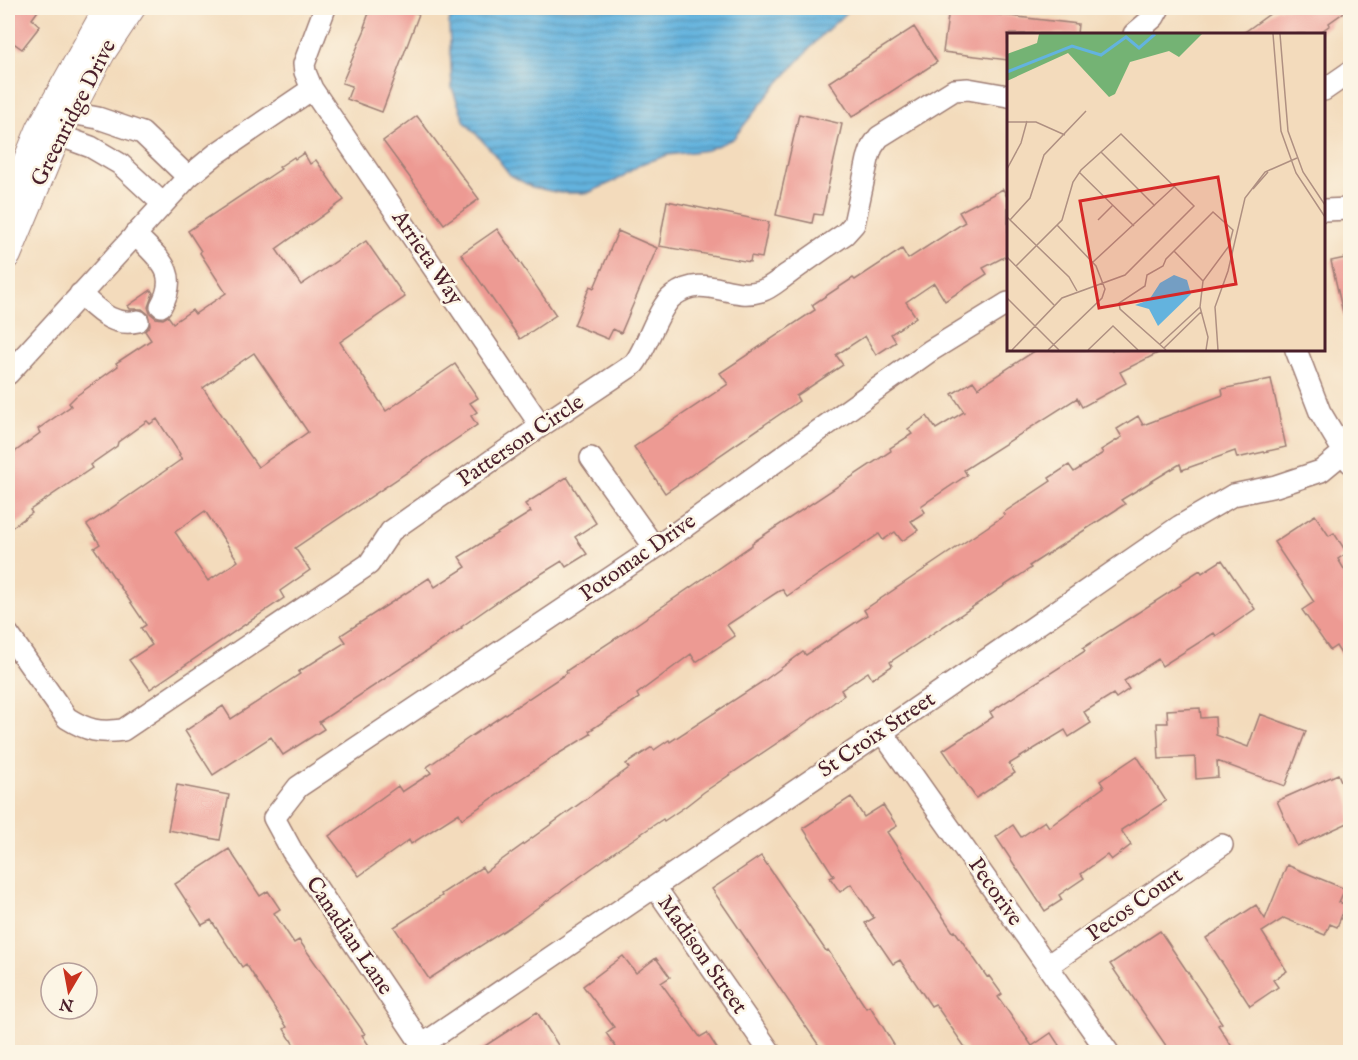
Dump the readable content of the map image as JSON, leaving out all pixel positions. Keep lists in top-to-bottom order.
{
  "streets": {
    "street": [
      "Greenridge Drive",
      "Arrieta Way",
      "Patterson Circle",
      "Potomac Drive",
      "St Croix Street",
      "Pecorive",
      "Pecos Court",
      "Canadian Lane",
      "Madison Street"
    ]
  },
  "crossings": [
    ["Arrieta Way", "Patterson Circle"],
    ["Potomac Drive", "Canadian Lane"],
    ["St Croix Street", "Pecorive"],
    ["St Croix Street", "Canadian Lane"],
    ["St Croix Street", "Madison Street"],
    ["Pecorive", "Pecos Court"]
  ],
  "north": "bottom"
}
